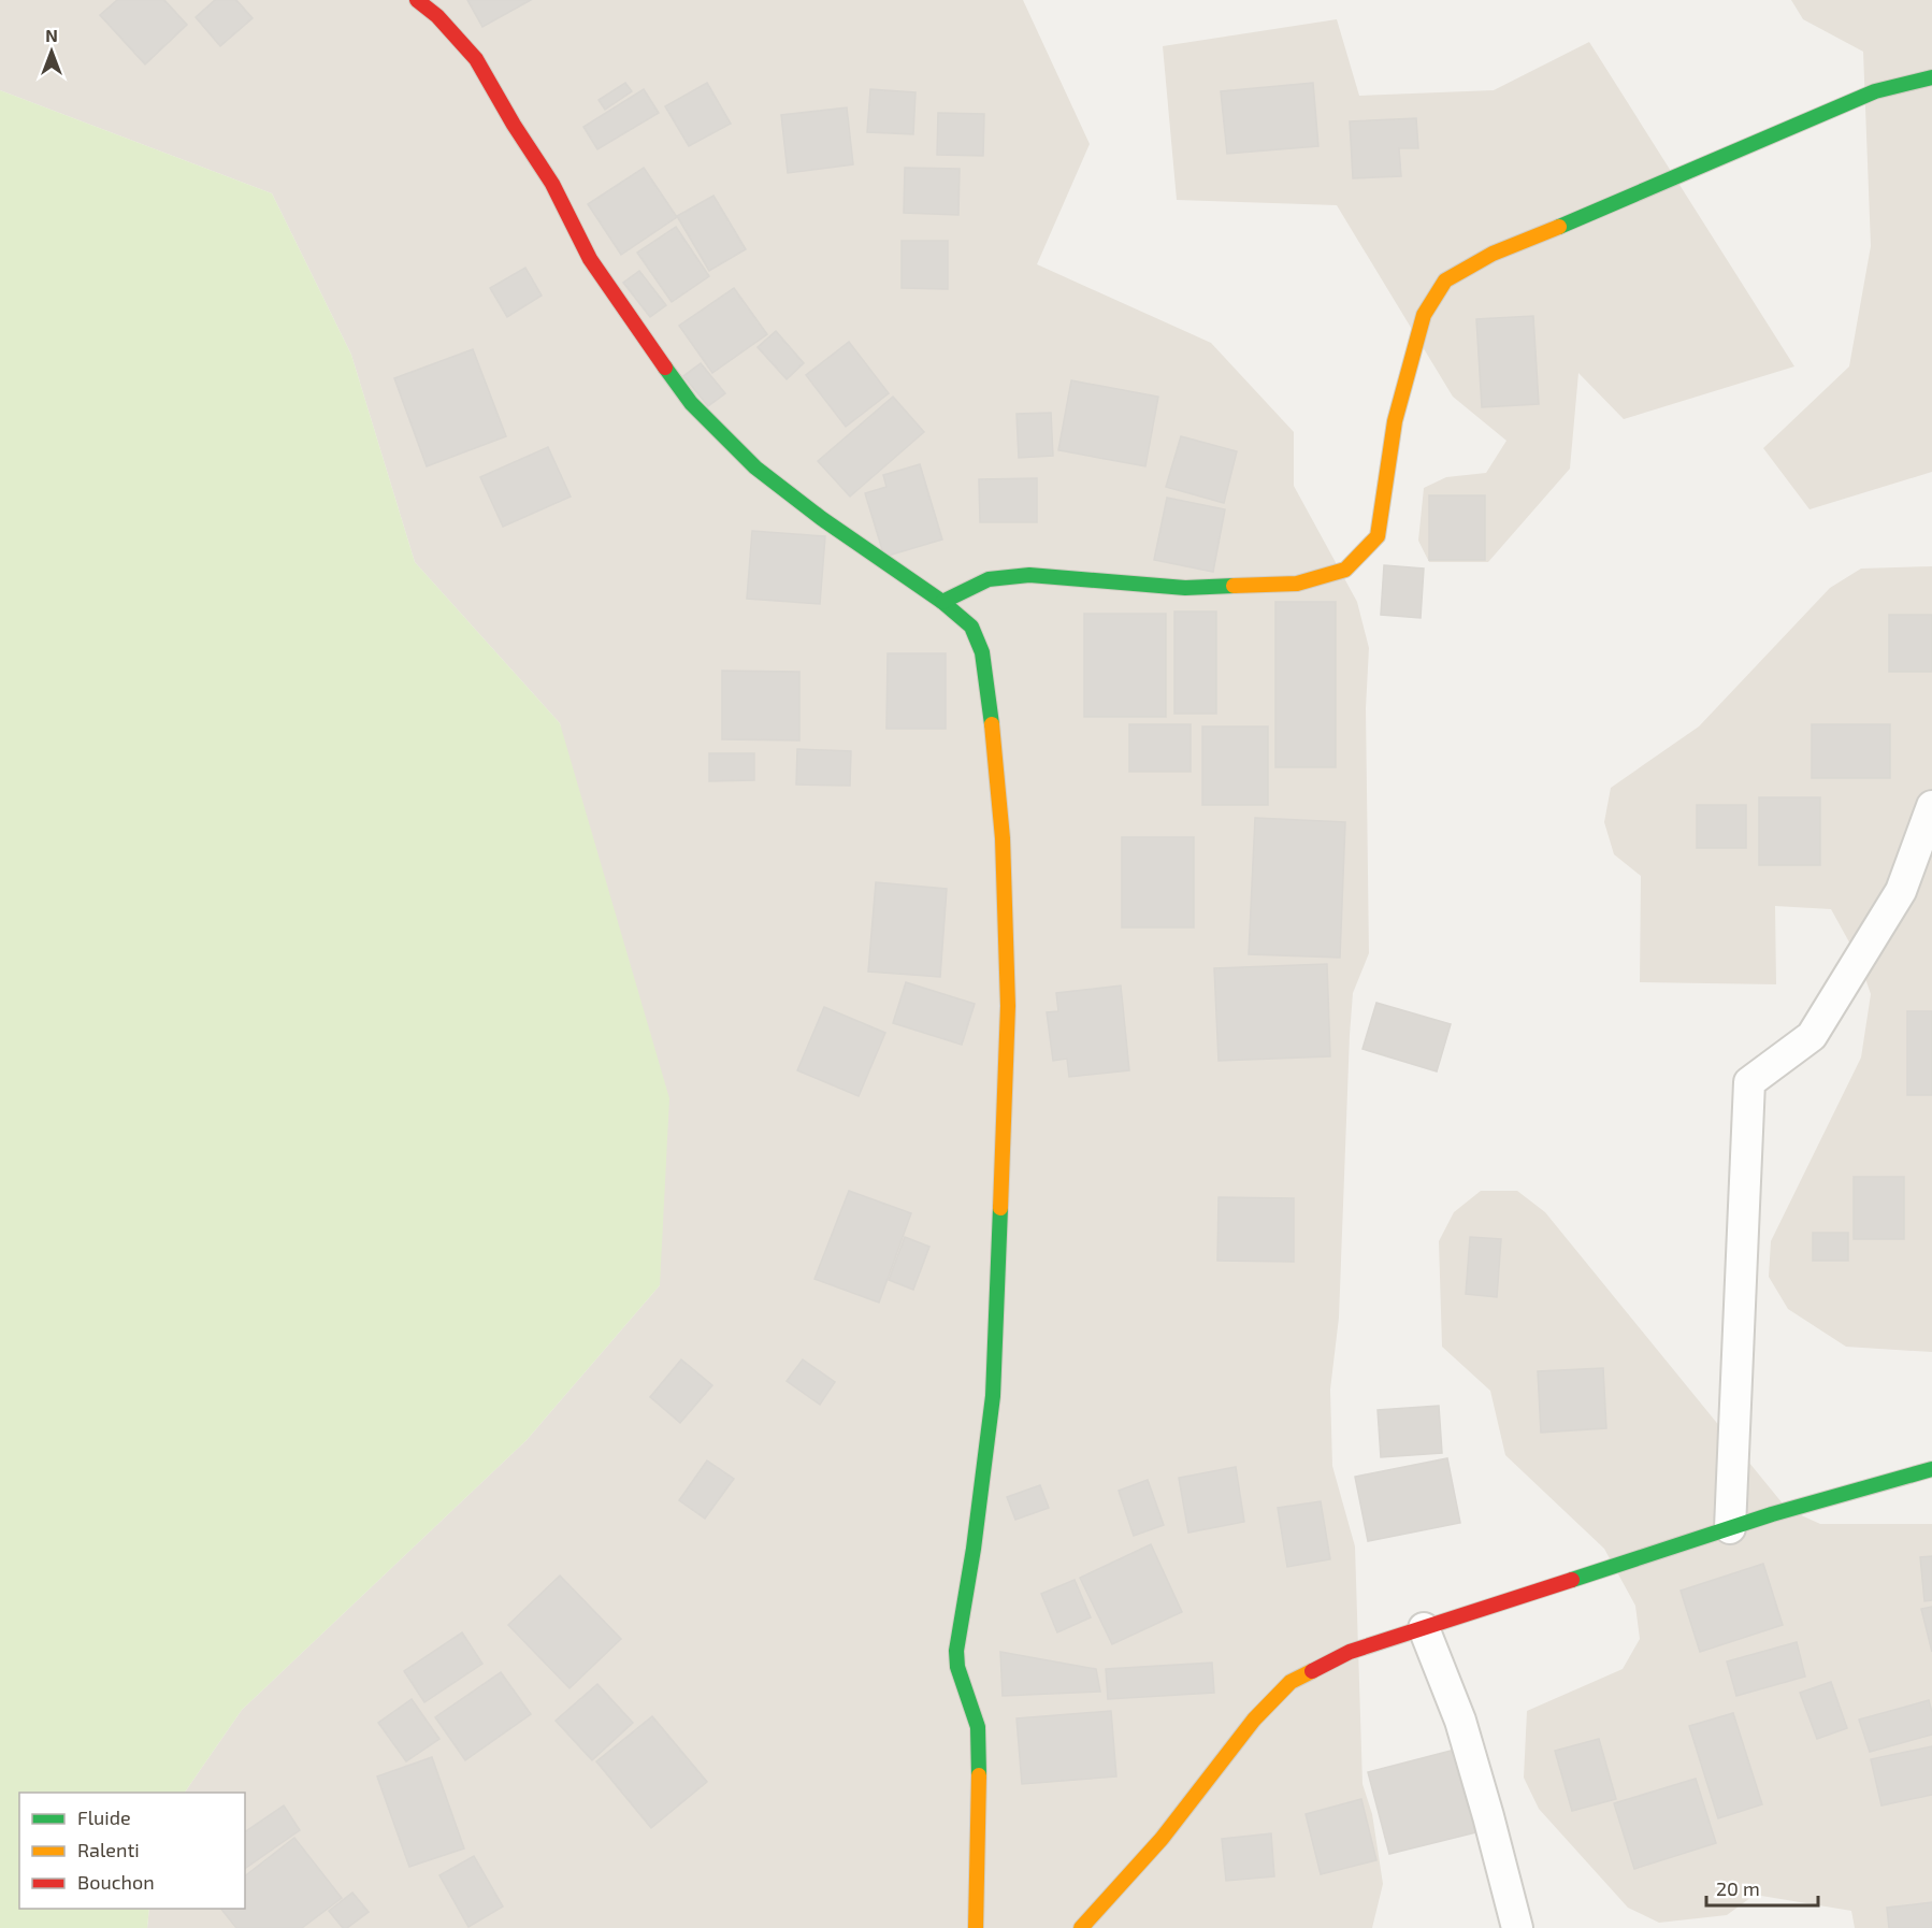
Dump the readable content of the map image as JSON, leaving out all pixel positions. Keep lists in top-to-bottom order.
{
  "legend": ["Fluide", "Ralenti", "Bouchon"],
  "scale_bar": "20 m",
  "north": "top"
}
